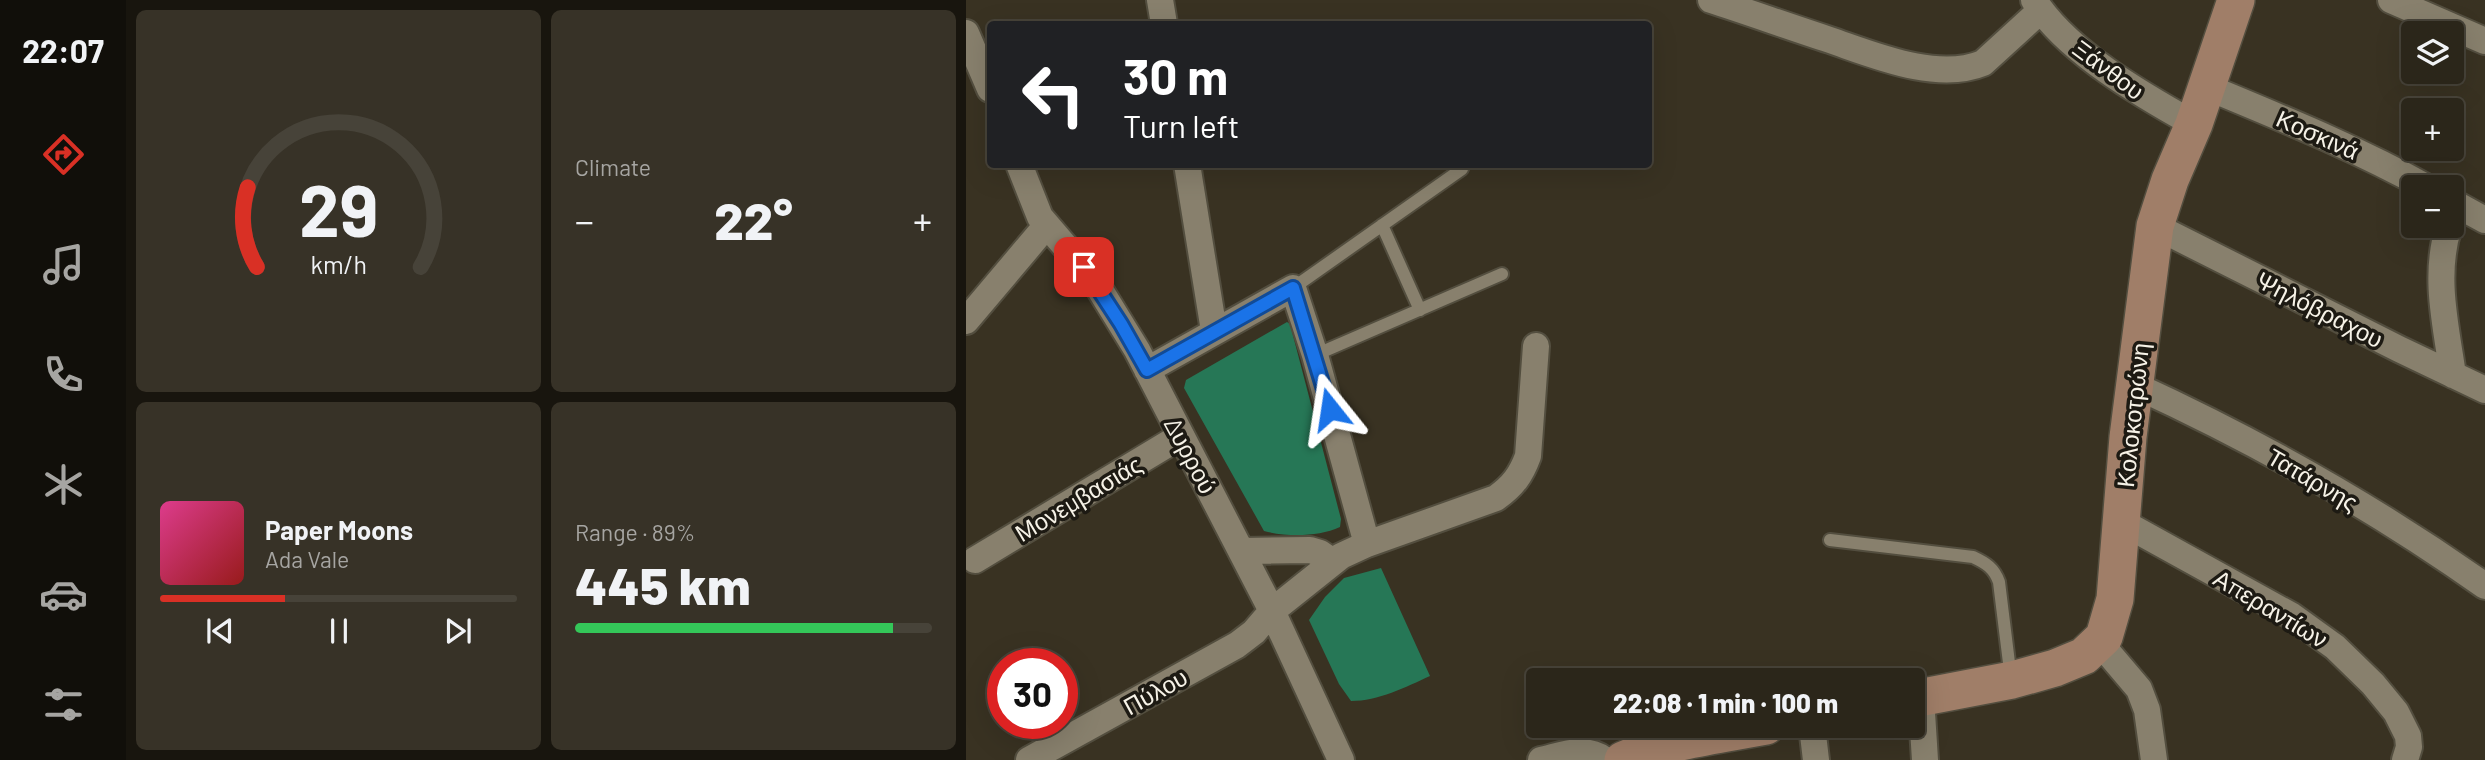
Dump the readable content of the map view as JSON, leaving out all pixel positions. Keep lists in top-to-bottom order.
{
  "streets": {
    "street": [
      "Ξάνθου",
      "Κοσκινά",
      "Ψηλόβραχου",
      "Κολοκοτρώνη",
      "Δυρρού",
      "Τατάρνης",
      "Μονεμβασιάς",
      "Απεραντίων",
      "Πύλου"
    ]
  },
  "crossings": [
    ["Ξάνθου", "Κολοκοτρώνη"],
    ["Κοσκινά", "Κολοκοτρώνη"],
    ["Ψηλόβραχου", "Κολοκοτρώνη"],
    ["Κολοκοτρώνη", "Τατάρνης"],
    ["Κολοκοτρώνη", "Απεραντίων"],
    ["Δυρρού", "Μονεμβασιάς"],
    ["Δυρρού", "Πύλου"]
  ],
  "page": {
    "tabs": "22:07",
    "tile": [
      "Climate",
      ["Range · 89%", "445 km"]
    ],
    "map_buttons": ["+", "−"],
    "turn": ["30 m", "Turn left"],
    "heat": ["−", "22°", "+"],
    "song": ["Paper Moons", "Ada Vale"],
    "limit": "30",
    "trip": "22:08 · 1 min · 100 m",
    "gauge": ["29", "km/h"]
  }
}
